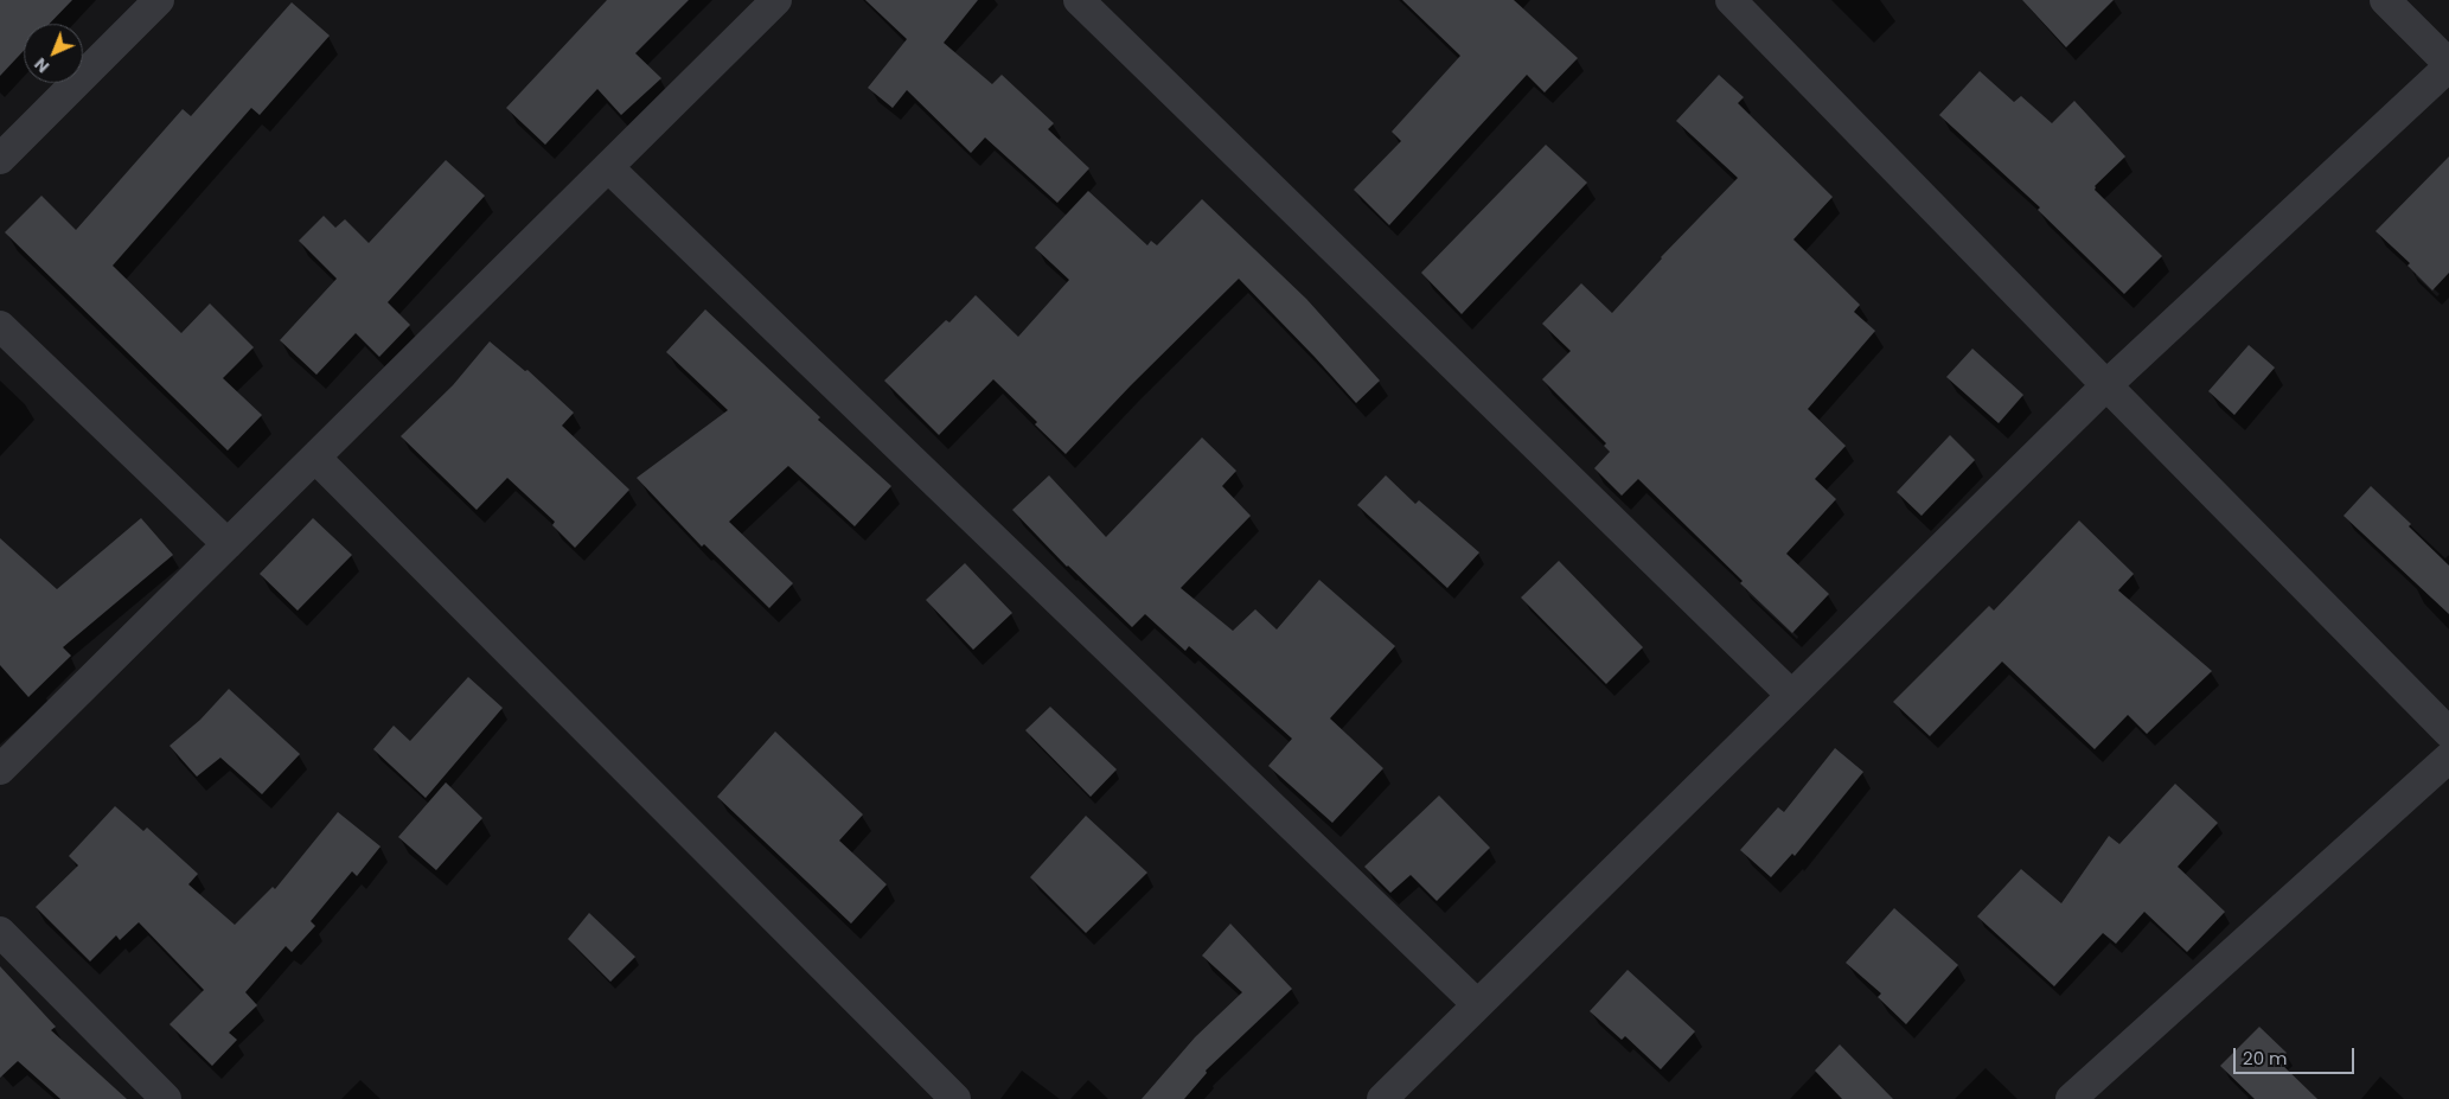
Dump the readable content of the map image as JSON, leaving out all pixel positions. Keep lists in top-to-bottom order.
{
  "scale_bar": "20 m",
  "north": "bottom left"
}
